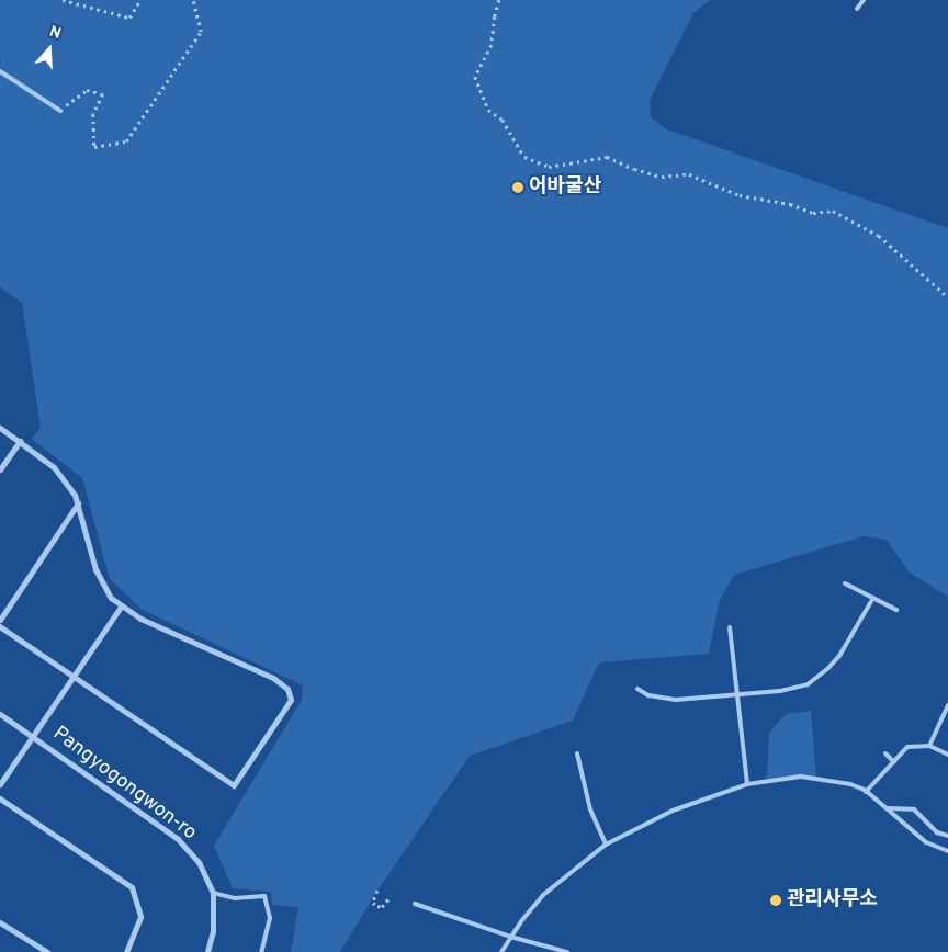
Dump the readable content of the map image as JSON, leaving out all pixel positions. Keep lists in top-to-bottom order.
{
  "streets": {
    "street": ["Pangyogongwon-ro"]
  },
  "places": ["어바굴산", "관리사무소"],
  "north": "top"
}
